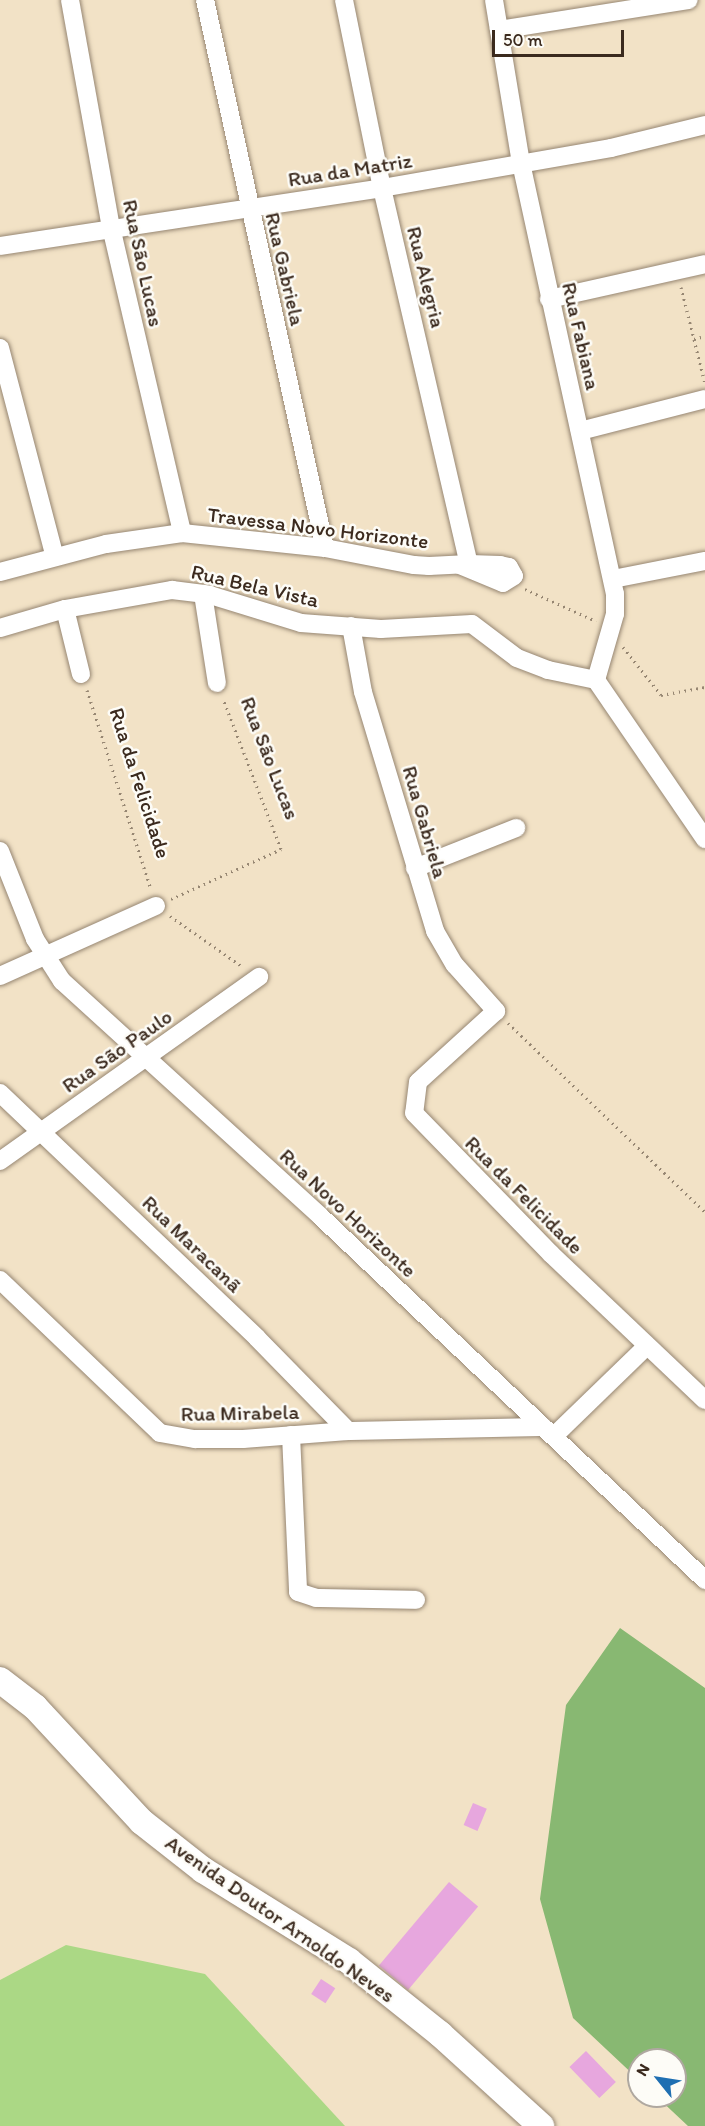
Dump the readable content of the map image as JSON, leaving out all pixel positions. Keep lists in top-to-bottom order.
{
  "streets": {
    "main road": ["Avenida Doutor Arnoldo Neves"],
    "street": [
      "Rua da Matriz",
      "Rua São Lucas",
      "Rua Gabriela",
      "Rua Alegria",
      "Rua Fabiana",
      "Travessa Novo Horizonte",
      "Rua Bela Vista",
      "Rua da Felicidade",
      "Rua São Paulo",
      "Rua Novo Horizonte",
      "Rua Maracanã",
      "Rua Mirabela"
    ]
  },
  "crossings": [
    ["Rua da Matriz", "Rua São Lucas"],
    ["Rua da Matriz", "Rua Gabriela"],
    ["Rua da Matriz", "Rua Alegria"],
    ["Rua da Matriz", "Rua Fabiana"],
    ["Rua São Lucas", "Travessa Novo Horizonte"],
    ["Rua São Lucas", "Rua da Felicidade"],
    ["Rua Gabriela", "Travessa Novo Horizonte"],
    ["Rua Gabriela", "Rua Bela Vista"],
    ["Rua Gabriela", "Rua da Felicidade"],
    ["Rua Alegria", "Travessa Novo Horizonte"],
    ["Rua Fabiana", "Rua Bela Vista"],
    ["Rua São Paulo", "Rua Novo Horizonte"],
    ["Rua São Paulo", "Rua Maracanã"],
    ["Rua Novo Horizonte", "Rua Mirabela"],
    ["Rua Maracanã", "Rua Mirabela"]
  ],
  "scale_bar": "50 m",
  "north": "top left"
}
